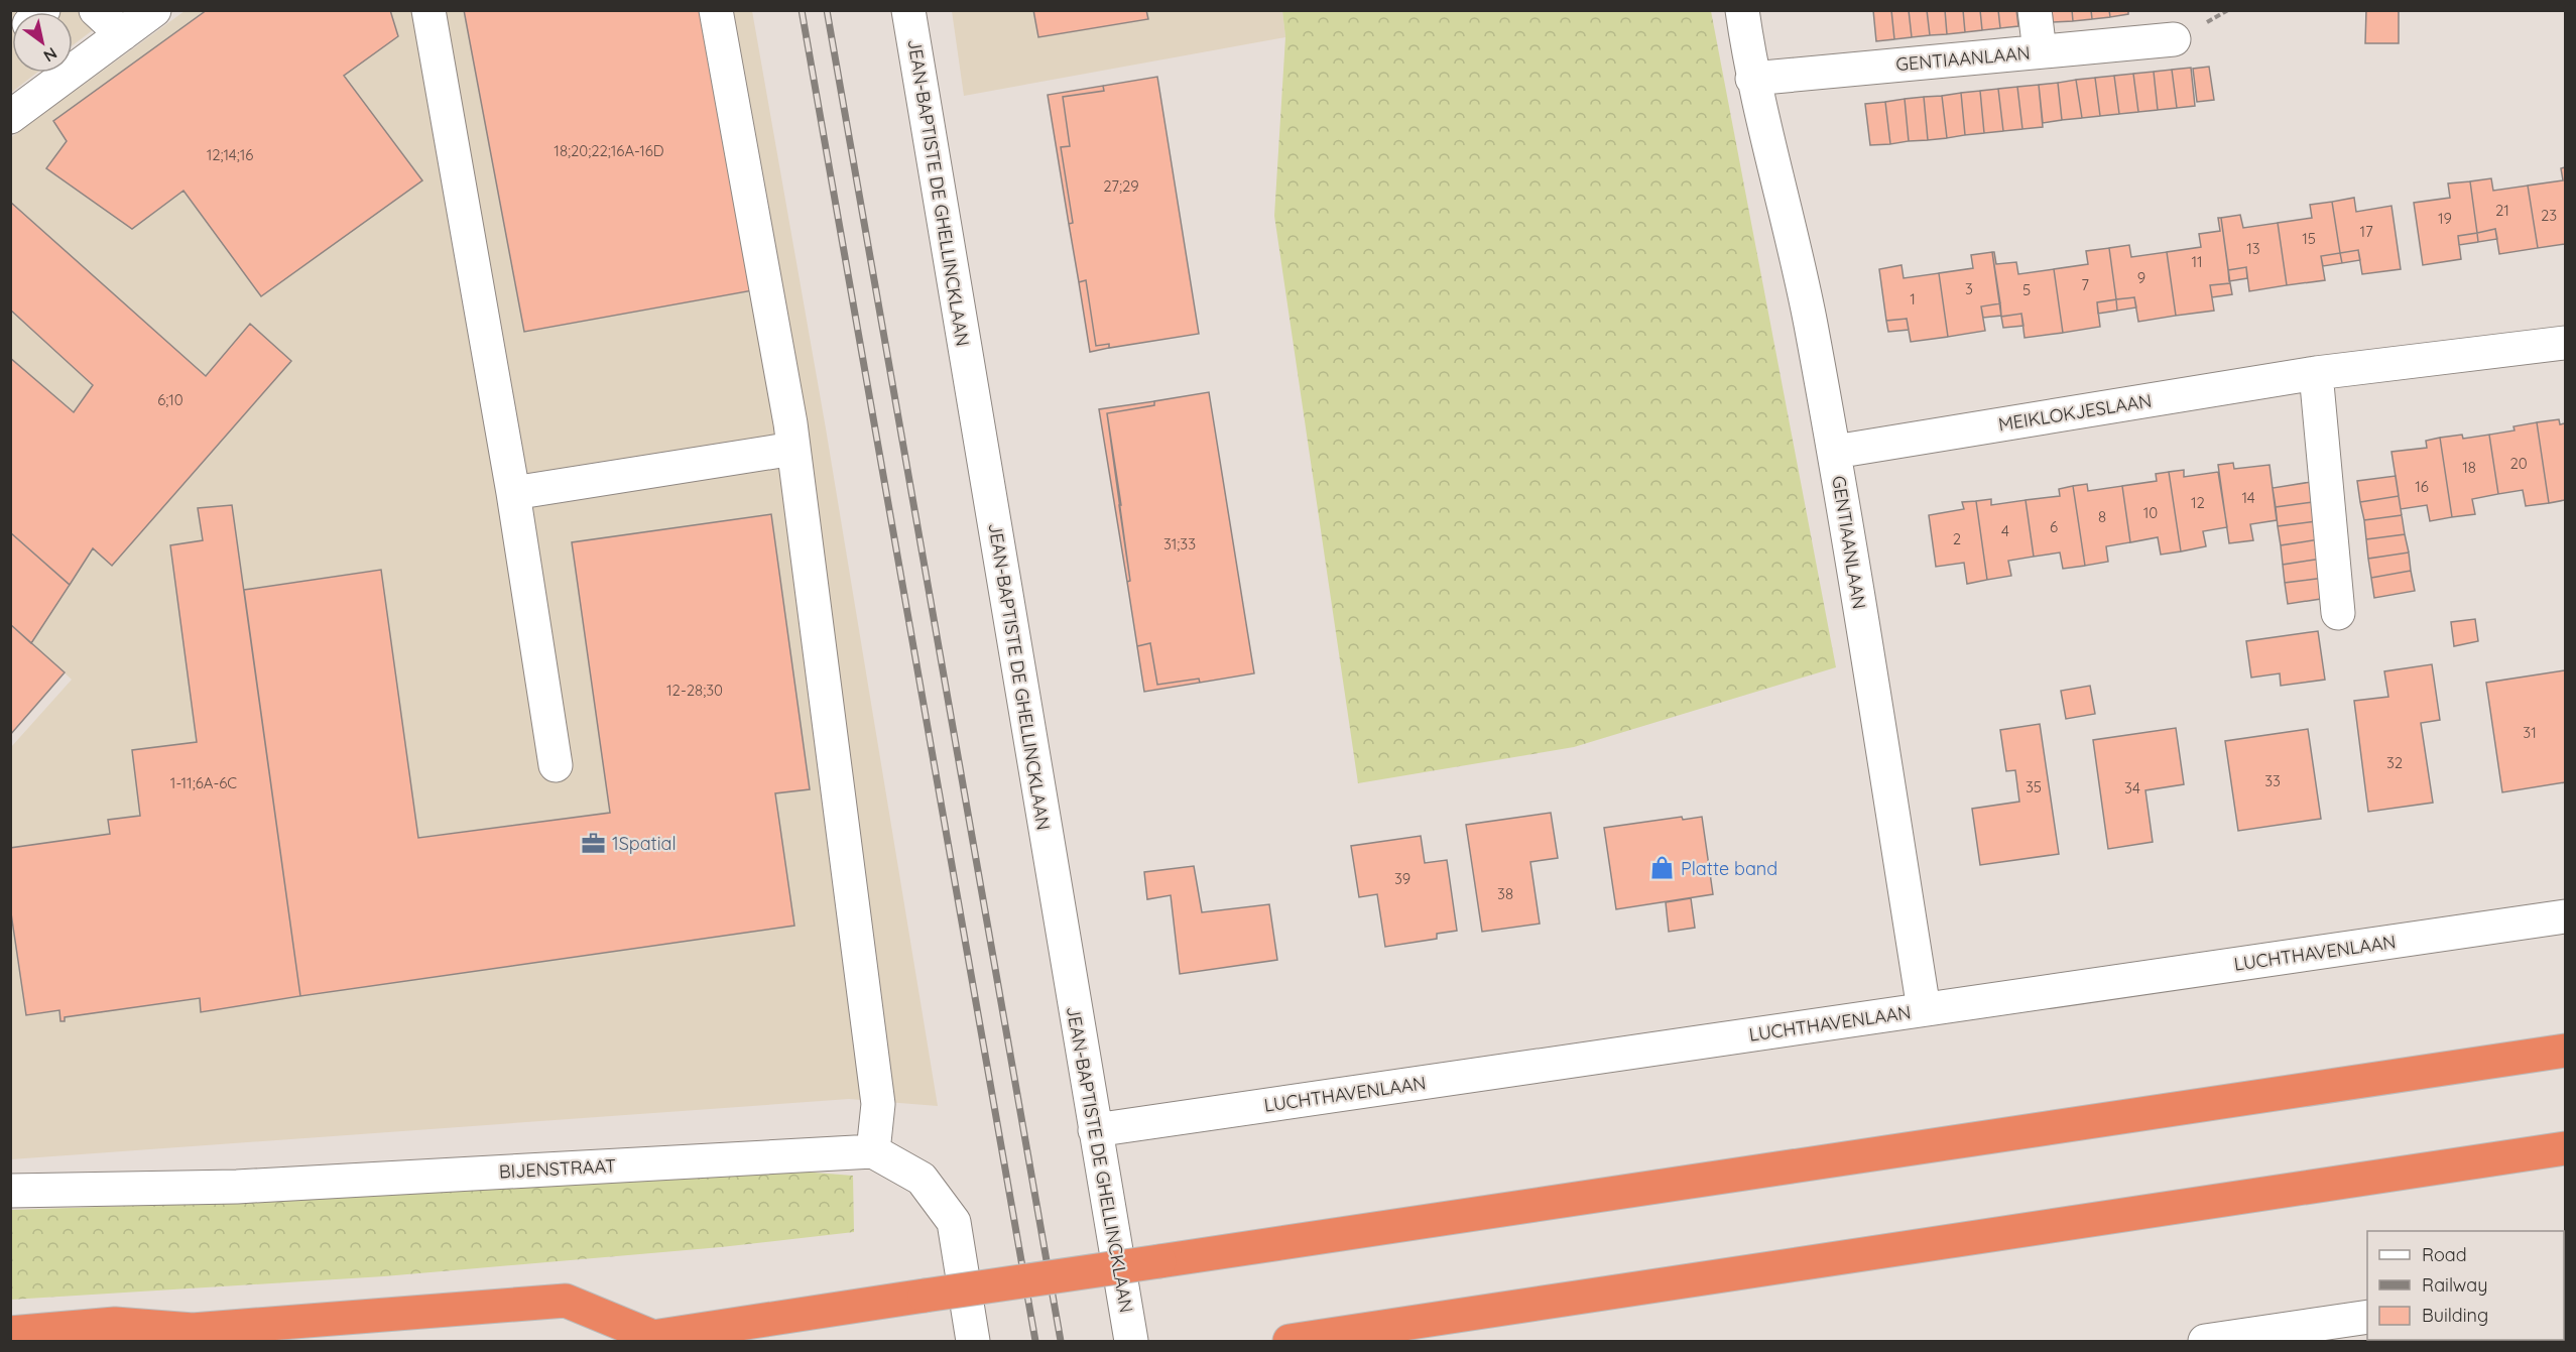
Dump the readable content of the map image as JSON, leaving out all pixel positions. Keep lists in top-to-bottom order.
{
  "streets": {
    "street": [
      "GENTIAANLAAN",
      "JEAN-BAPTISTE DE GHELLINCKLAAN",
      "MEIKLOKJESLAAN",
      "LUCHTHAVENLAAN",
      "BIJENSTRAAT"
    ]
  },
  "crossings": [
    ["GENTIAANLAAN", "MEIKLOKJESLAAN"],
    ["GENTIAANLAAN", "LUCHTHAVENLAAN"],
    ["JEAN-BAPTISTE DE GHELLINCKLAAN", "LUCHTHAVENLAAN"]
  ],
  "places": {
    "office": ["1Spatial"],
    "shop": ["Platte band"]
  },
  "house_numbers": [
    "18;20;22;16A-16D",
    "12;14;16",
    "27;29",
    "21",
    "23",
    "19",
    "17",
    "15",
    "13",
    "11",
    "9",
    "7",
    "3",
    "5",
    "1",
    "6;10",
    "20",
    "18",
    "16",
    "14",
    "12",
    "10",
    "8",
    "6",
    "4",
    "2",
    "31;33",
    "12-28;30",
    "31",
    "32",
    "33",
    "1-11;6A-6C",
    "35",
    "34",
    "39",
    "38"
  ],
  "legend": ["Road", "Railway", "Building"],
  "north": "bottom right"
}
